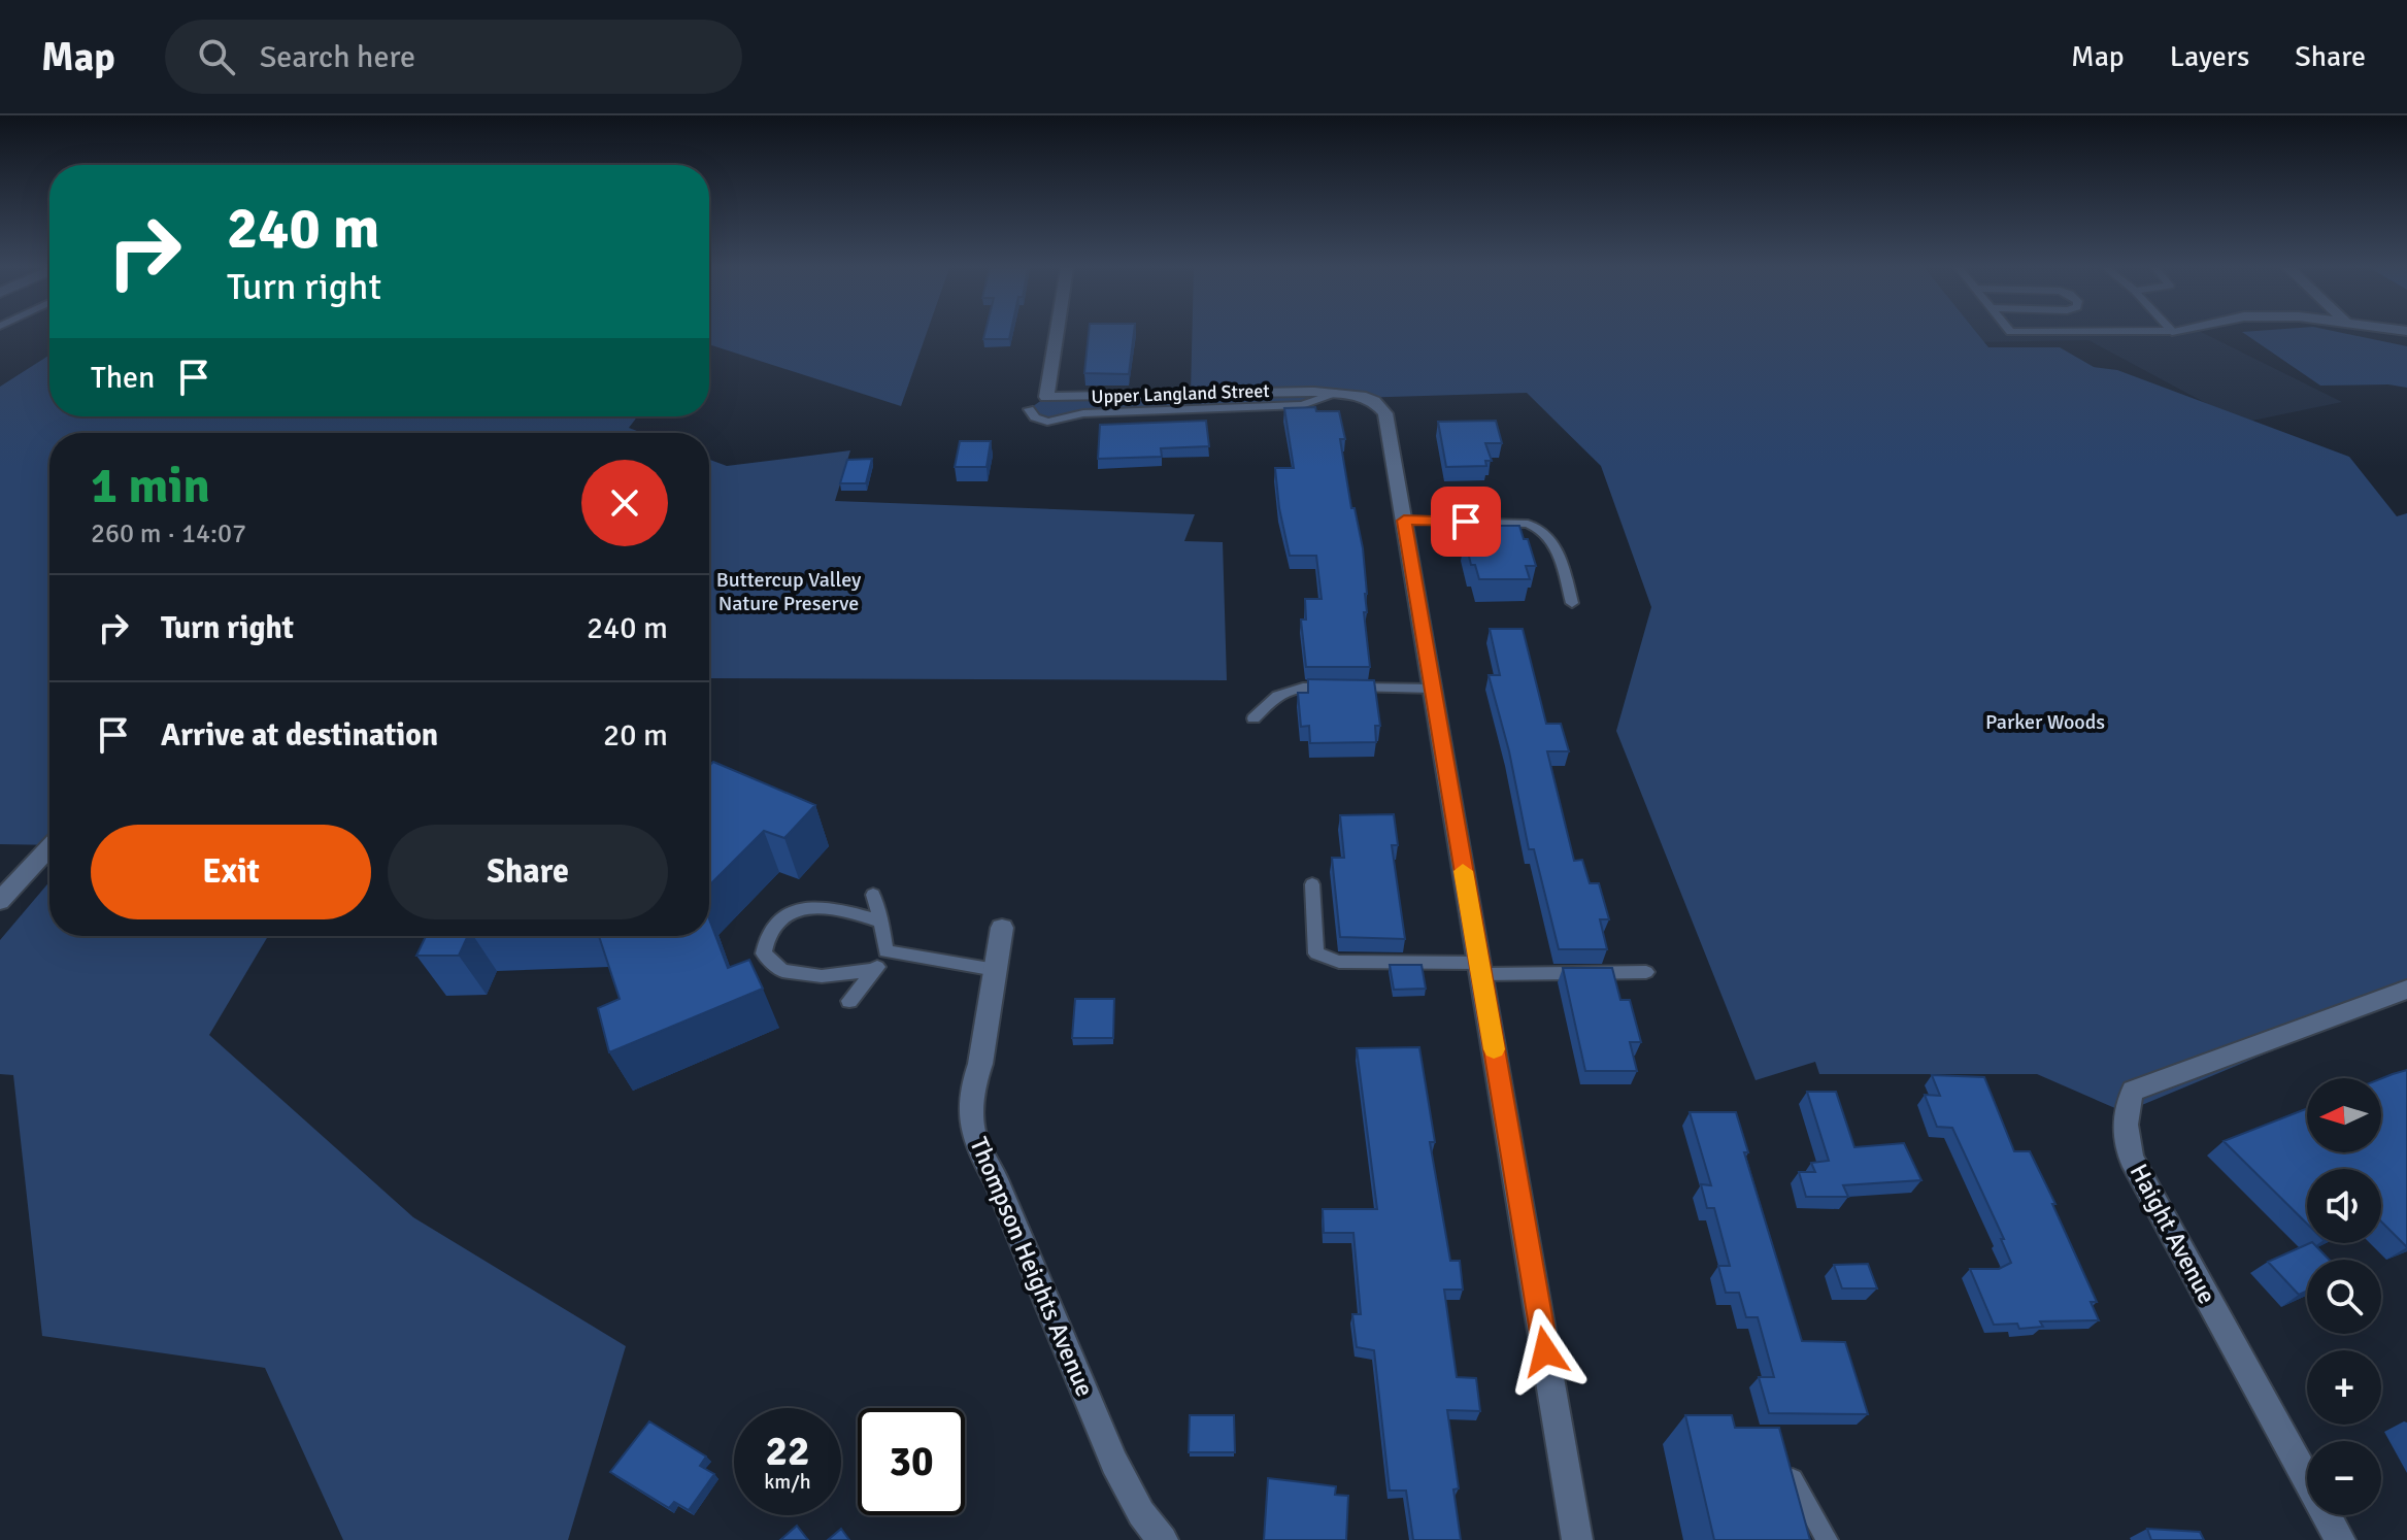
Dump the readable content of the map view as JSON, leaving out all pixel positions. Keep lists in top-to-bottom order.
{
  "streets": {
    "street": ["Haight Avenue", "Thompson Heights Avenue"],
    "lane": ["Upper Langland Street"]
  },
  "parks": ["Buttercup Valley Nature Preserve", "Parker Woods"],
  "north": "left",
  "page": {
    "header": "Map",
    "search": "Search here",
    "nav": ["Map", "Layers", "Share"],
    "turn": ["240 m", "Turn right"],
    "then": "Then",
    "heading": ["1 min", "260 m · 14:07"],
    "list": [
      {
        "name": "Turn right",
        "value": "240 m"
      },
      {
        "name": "Arrive at destination",
        "value": "20 m"
      }
    ],
    "buttons": ["Exit", "Share"],
    "map_buttons": ["+", "−"],
    "speed": "22 km/h",
    "limit": "30"
  }
}
